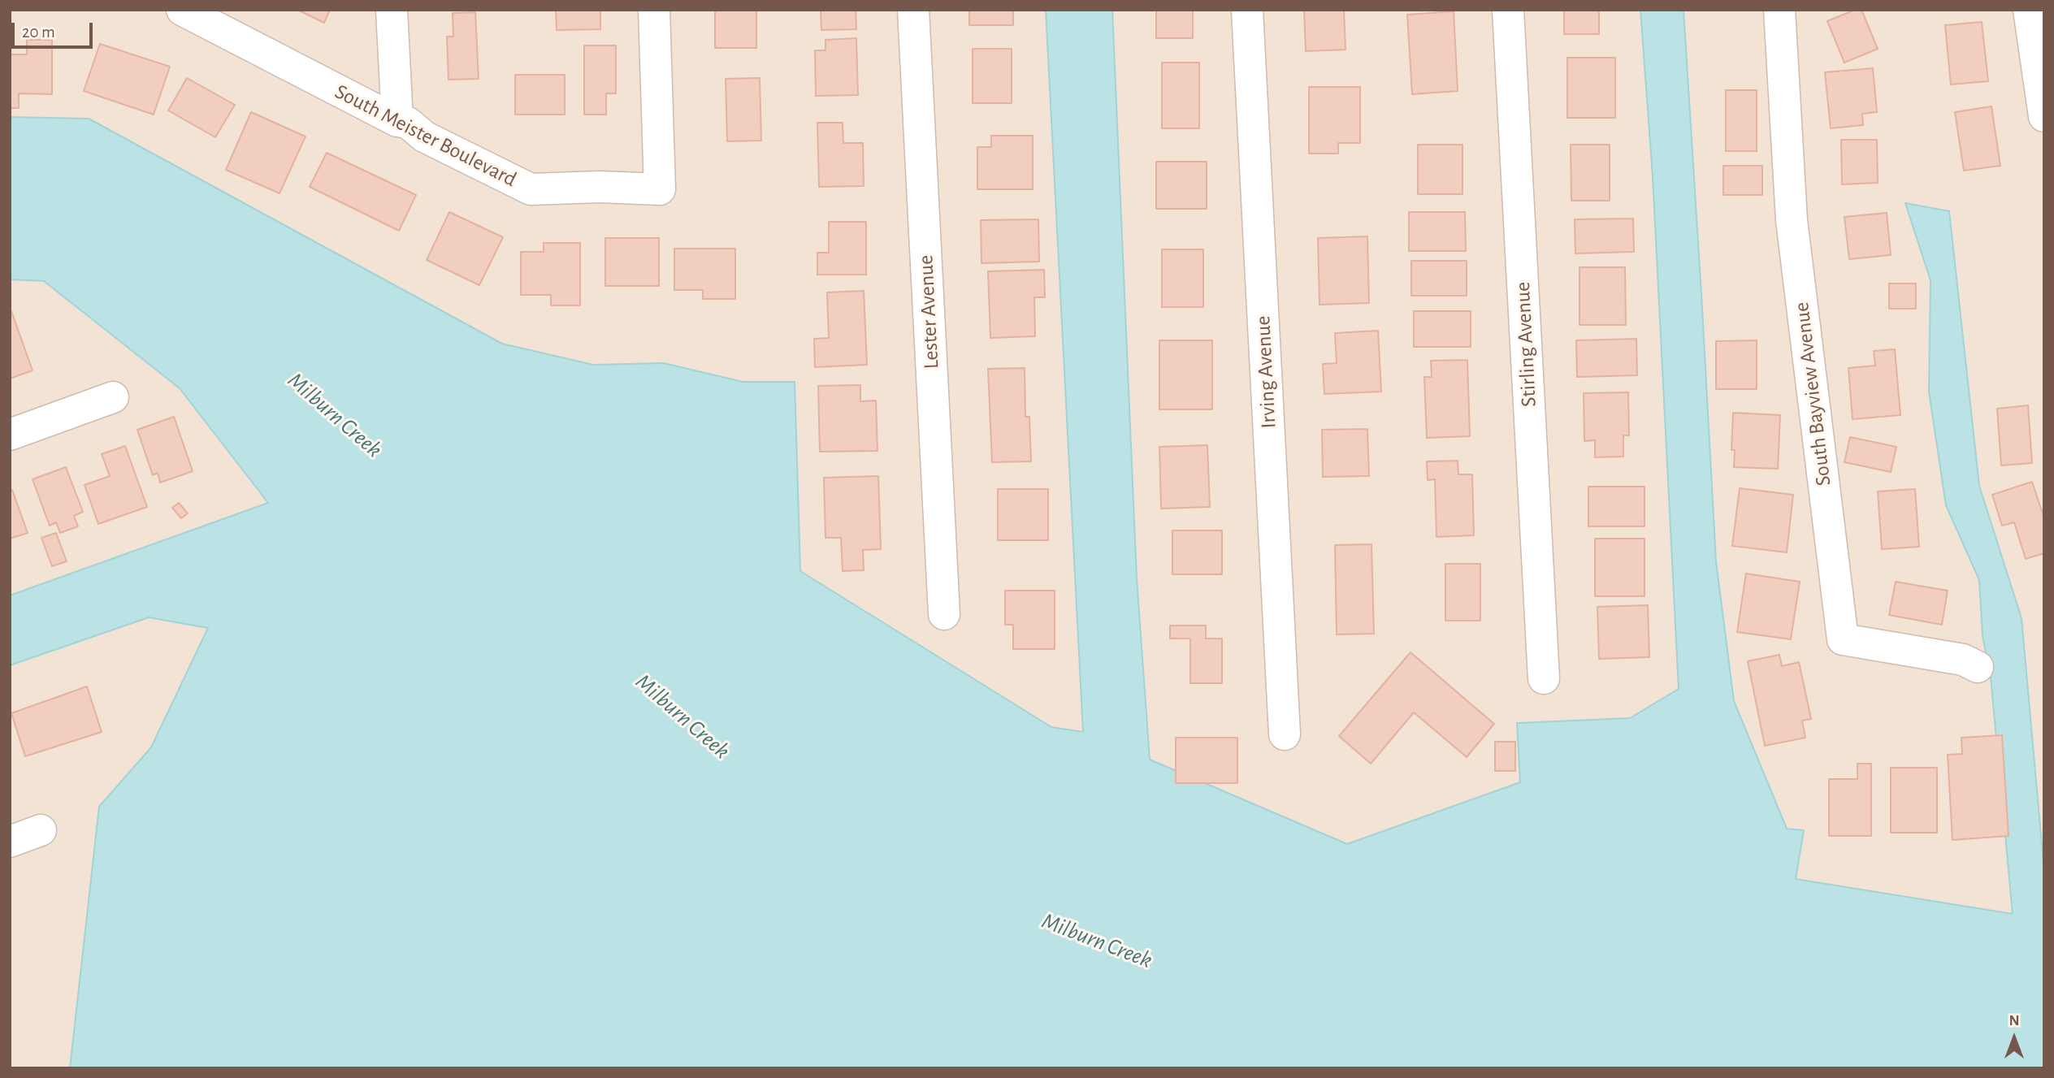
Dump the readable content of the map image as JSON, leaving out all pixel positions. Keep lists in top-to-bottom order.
{
  "streets": {
    "street": [
      "South Meister Boulevard",
      "Lester Avenue",
      "Stirling Avenue",
      "Irving Avenue",
      "South Bayview Avenue"
    ]
  },
  "water": ["Milburn Creek"],
  "scale_bar": "20 m",
  "north": "top"
}
